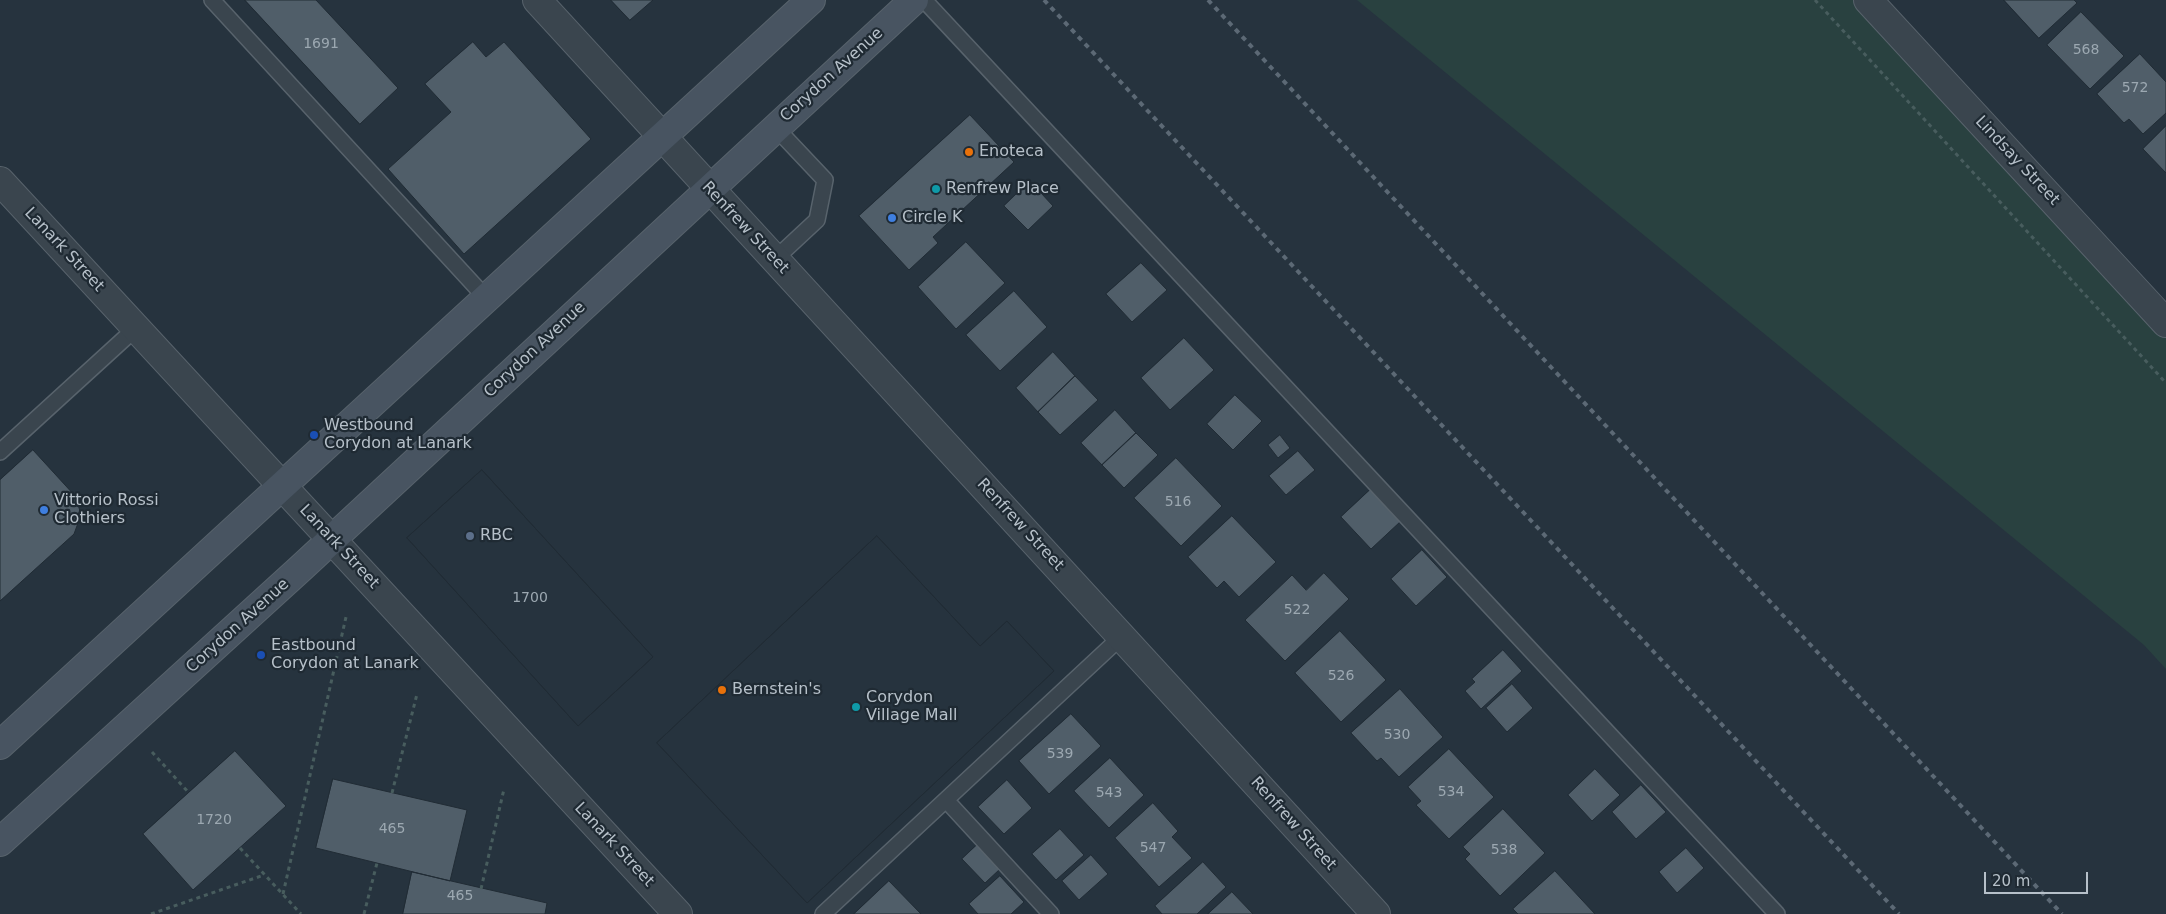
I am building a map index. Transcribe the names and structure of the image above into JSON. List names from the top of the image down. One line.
{"streets":{"main road":["Corydon Avenue"],"street":["Lindsay Street","Renfrew Street","Lanark Street"]},"crossings":[["Corydon Avenue","Renfrew Street"],["Corydon Avenue","Lanark Street"]],"places":["Enoteca","Renfrew Place","Circle K","Westbound Corydon at Lanark","Vittorio Rossi Clothiers","RBC","Eastbound Corydon at Lanark","Bernstein's","Corydon Village Mall"],"house_numbers":["1691","568","572","516","1700","522","526","530","539","534","543","1720","465","547","538","465"],"scale_bar":"20 m"}
